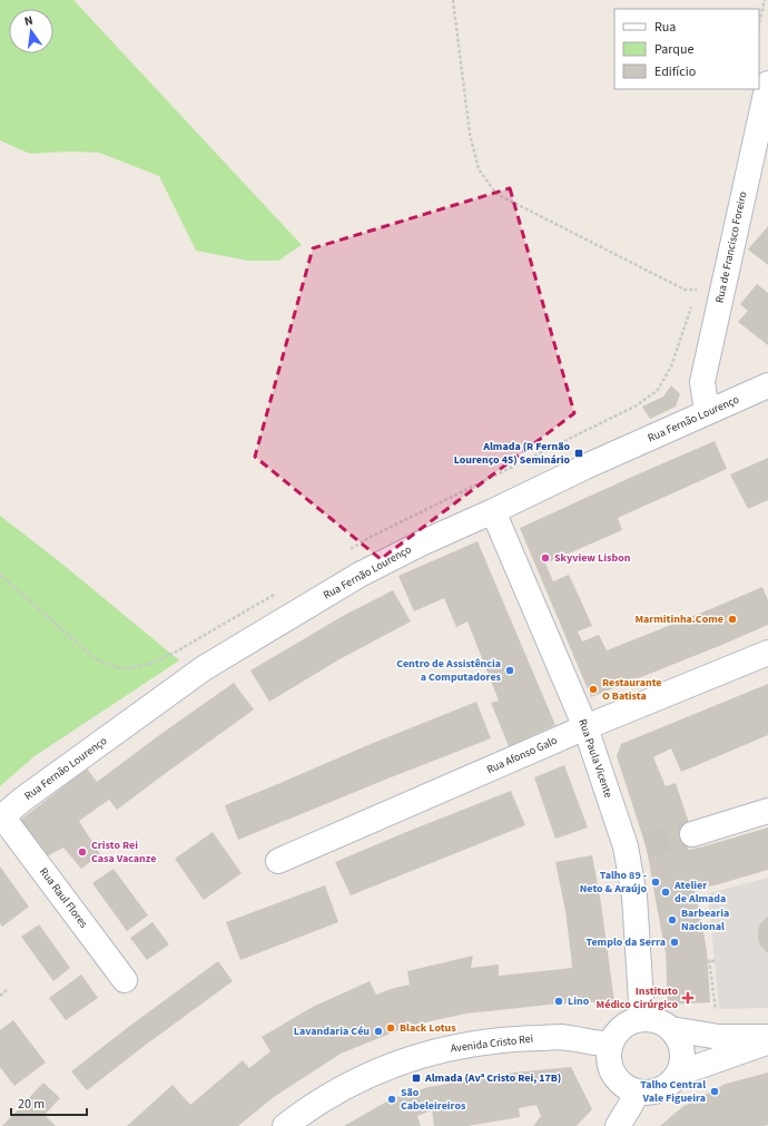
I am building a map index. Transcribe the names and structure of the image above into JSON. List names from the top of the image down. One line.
{"streets":{"street":["Rua de Francisco Foreiro","Rua Fernão Lourenço","Rua Afonso Galo","Rua Paula Vicente","Rua Raul Flores","Avenida Cristo Rei"]},"crossings":[["Rua de Francisco Foreiro","Rua Fernão Lourenço"],["Rua Fernão Lourenço","Rua Paula Vicente"],["Rua Fernão Lourenço","Rua Raul Flores"],["Rua Afonso Galo","Rua Paula Vicente"],["Rua Paula Vicente","Avenida Cristo Rei"]],"places":{"transit":["Almada (R Fernão Lourenço 45) Seminário","Almada (Avª Cristo Rei, 17B)"],"other":["Skyview Lisbon","Marmitinha.Come","Centro de Assistência a Computadores","Restaurante O Batista","Cristo Rei Casa Vacanze","Talho 89 - Neto & Araújo","Atelier de Almada","Barbearia Nacional","Templo da Serra","Lino","Black Lotus","Lavandaria Céu","Talho Central Vale Figueira","São Cabeleireiros"],"health":["Instituto Médico Cirúrgico"]},"legend":["Rua","Parque","Edifício"],"scale_bar":"20 m","north":"top"}
